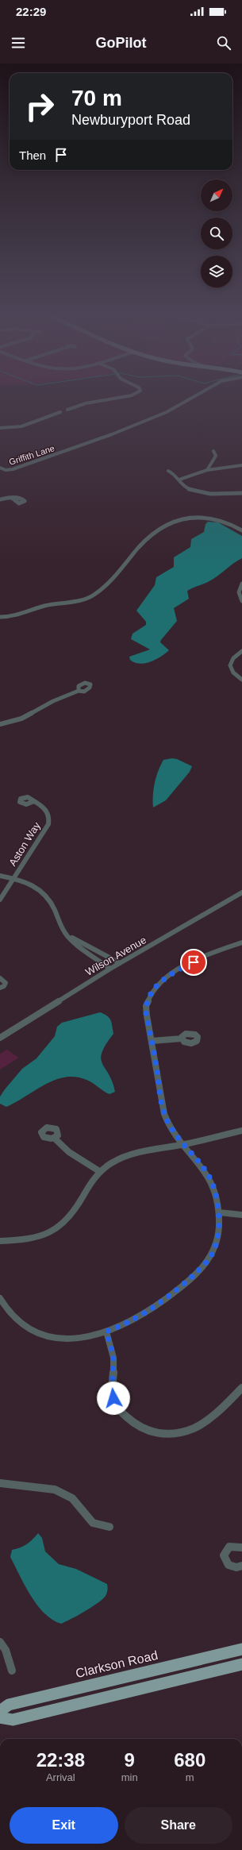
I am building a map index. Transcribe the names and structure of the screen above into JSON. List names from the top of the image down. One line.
{"streets":{"main road":["Clarkson Road"],"street":["Griffith Lane","Aston Way","Wilson Avenue"]},"north":"top right","page":{"status":"22:29","header":"GoPilot","turn":["70 m","Newburyport Road"],"then":"Then","eta":["22:38","Arrival","9","min","680","m"],"buttons":["Exit","Share"]}}
